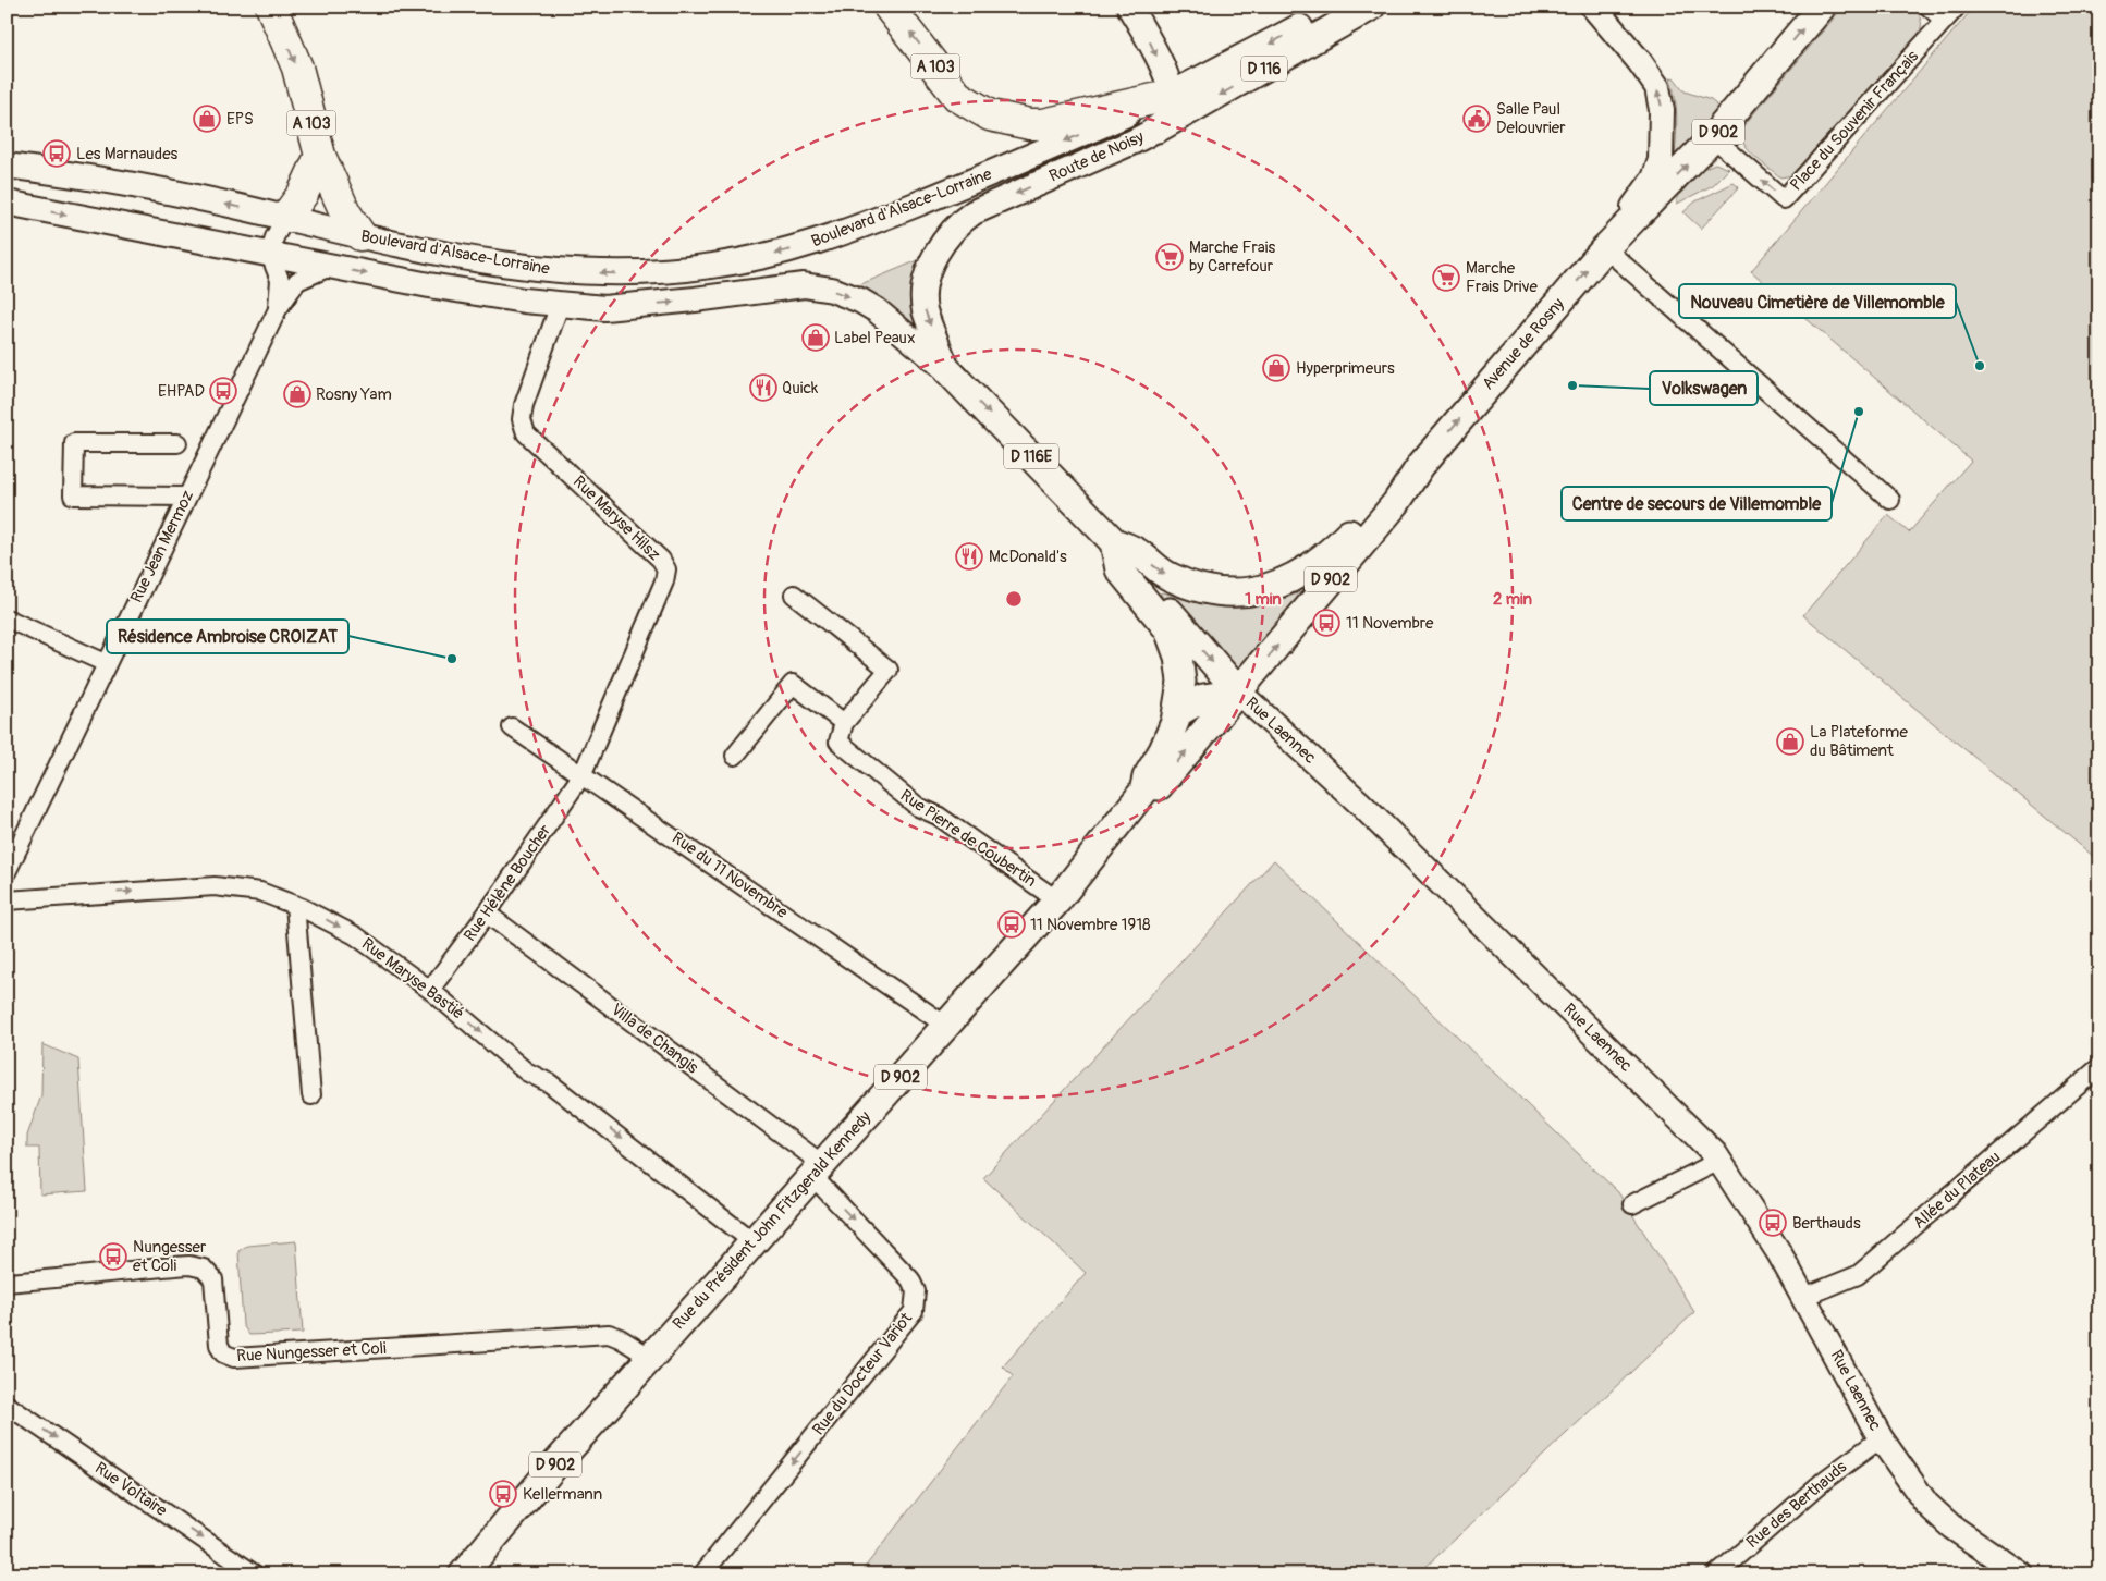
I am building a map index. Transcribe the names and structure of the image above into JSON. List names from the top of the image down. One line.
{"streets":{"highway":["A 103"],"main road":["D 116","D 902","Route de Noisy","Boulevard d'Alsace-Lorraine","Avenue de Rosny","D 116E","Rue Laennec","Rue du Président John Fitzgerald Kennedy"],"street":["Place du Souvenir Français","Rue Maryse Hilsz","Rue Jean Mermoz","Rue Pierre de Coubertin","Rue du 11 Novembre","Rue Hélène Boucher","Rue Maryse Bastié","Villa de Changis","Allée du Plateau","Rue Nungesser et Coli","Rue du Docteur Variot","Rue Voltaire","Rue des Berthauds"]},"crossings":[["A 103","D 116"],["A 103","Boulevard d'Alsace-Lorraine"],["D 116","Boulevard d'Alsace-Lorraine"],["Place du Souvenir Français","Avenue de Rosny"],["D 902","Avenue de Rosny"],["D 902","Rue Laennec"],["D 902","Rue du Président John Fitzgerald Kennedy"],["Route de Noisy","Boulevard d'Alsace-Lorraine"],["Route de Noisy","Rue Laennec"],["Boulevard d'Alsace-Lorraine","Rue Maryse Hilsz"],["Boulevard d'Alsace-Lorraine","Rue Jean Mermoz"],["Boulevard d'Alsace-Lorraine","Rue Laennec"],["Avenue de Rosny","Rue Laennec"],["Rue Maryse Hilsz","Rue du 11 Novembre"],["Rue Maryse Hilsz","Rue Hélène Boucher"],["Rue Laennec","Allée du Plateau"],["Rue Laennec","Rue des Berthauds"],["Rue Pierre de Coubertin","Rue du Président John Fitzgerald Kennedy"],["Rue du 11 Novembre","Rue Hélène Boucher"],["Rue du 11 Novembre","Rue du Président John Fitzgerald Kennedy"],["Rue Hélène Boucher","Rue Maryse Bastié"],["Rue Hélène Boucher","Villa de Changis"],["Rue Maryse Bastié","Rue du Président John Fitzgerald Kennedy"],["Villa de Changis","Rue du Président John Fitzgerald Kennedy"],["Villa de Changis","Rue du Docteur Variot"],["Rue du Président John Fitzgerald Kennedy","Rue Nungesser et Coli"],["Rue du Président John Fitzgerald Kennedy","Rue du Docteur Variot"]],"one_way":["Avenue de Rosny","Rue Maryse Bastié","Rue du Docteur Variot","Rue Voltaire"],"places":{"shop":["EPS","Label Peaux","Hyperprimeurs","Rosny Yam","La Plateforme du Bâtiment"],"public building":["Salle Paul Delouvrier"],"bus stop":["Les Marnaudes","EHPAD","11 Novembre","11 Novembre 1918","Berthauds","Nungesser et Coli","Kellermann"],"supermarket":["Marche Frais by Carrefour","Marche Frais Drive"],"other":["Nouveau Cimetière de Villemomble","Volkswagen","Centre de secours de Villemomble","Résidence Ambroise CROIZAT"],"restaurant":["Quick","McDonald's"]},"rings":["1 min","2 min"]}
